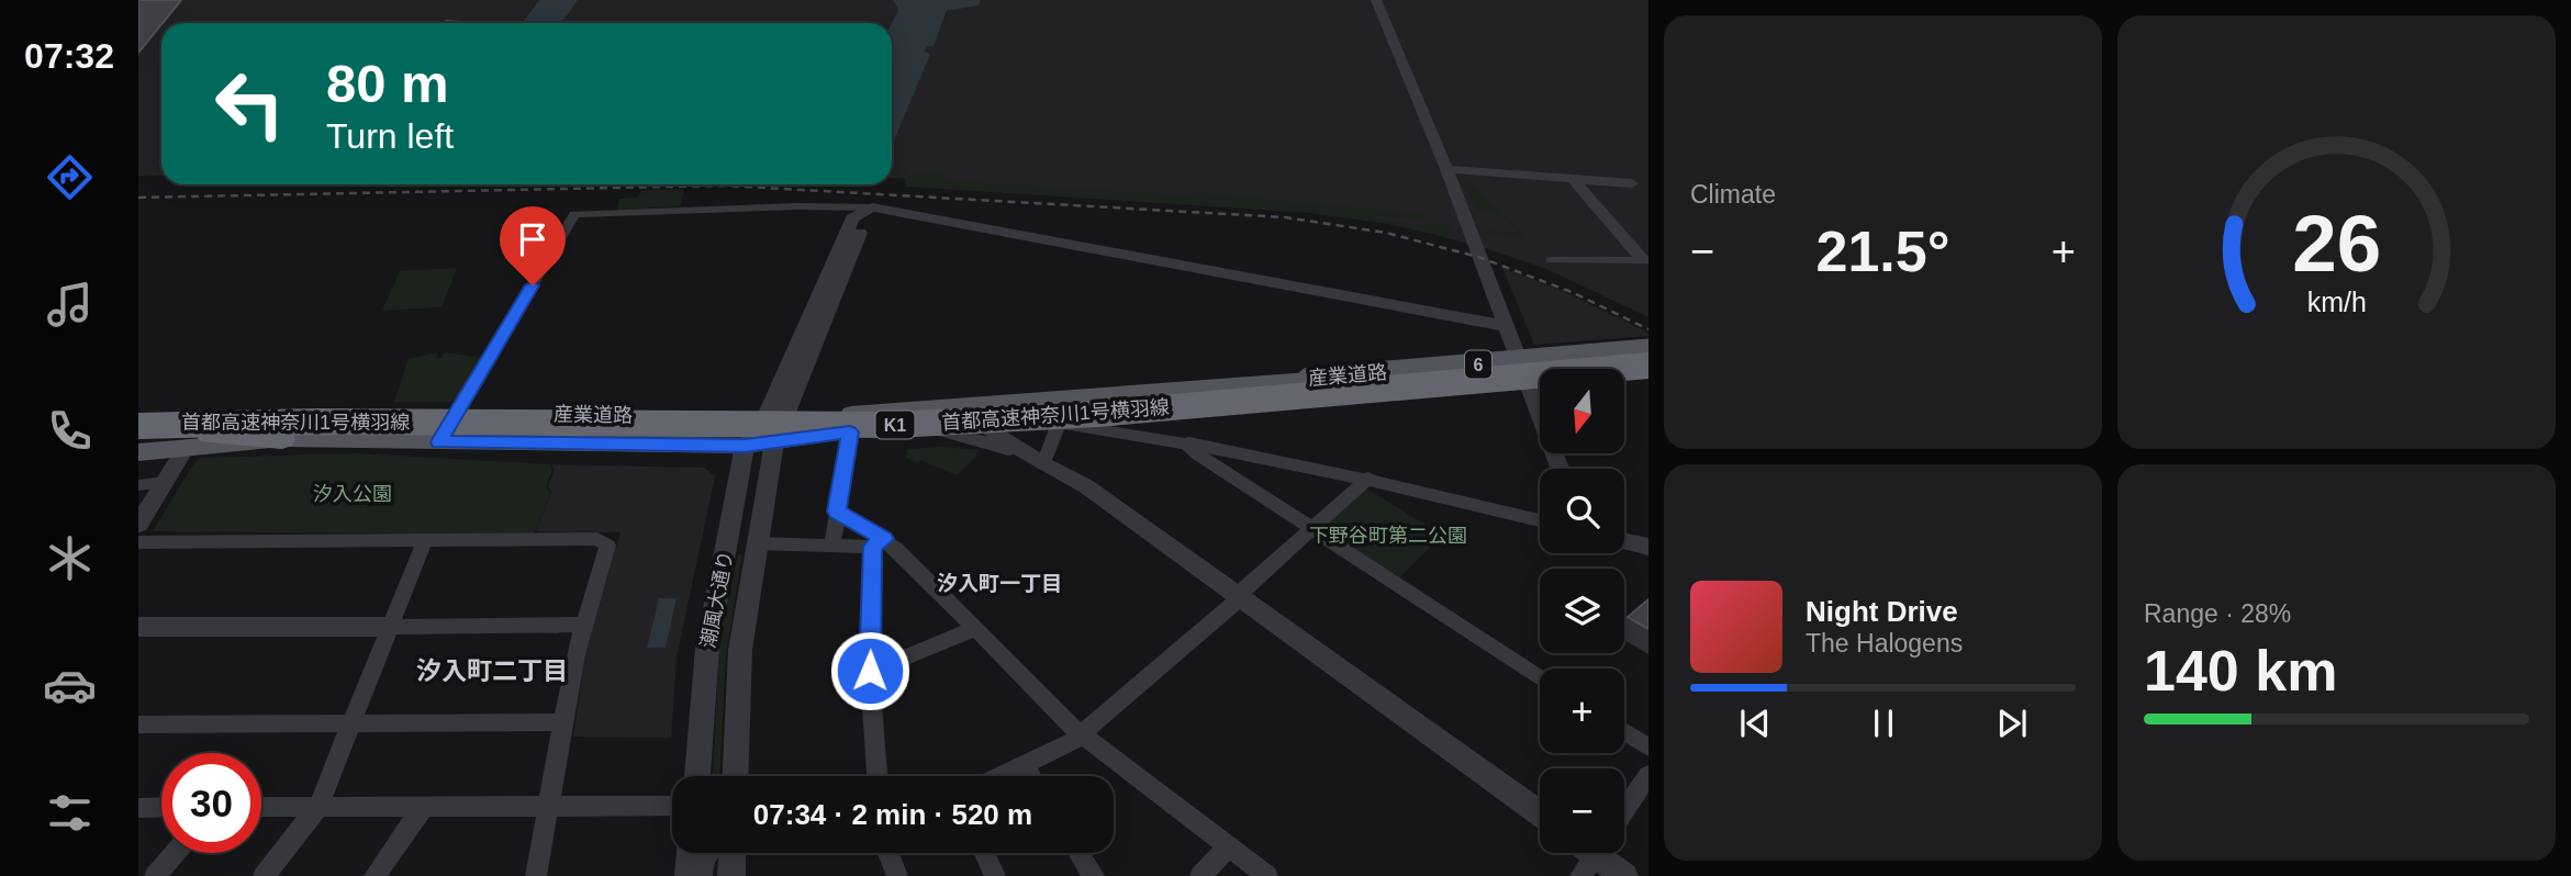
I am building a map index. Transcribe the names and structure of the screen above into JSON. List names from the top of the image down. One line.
{"streets":{"highway":["首都高速神奈川1号横羽線","K1"],"main road":["6","産業道路"],"street":["潮風大通り"]},"crossings":[["産業道路","首都高速神奈川1号横羽線"],["産業道路","潮風大通り"]],"districts":["汐入町一丁目","汐入町二丁目"],"parks":["汐入公園","下野谷町第二公園"],"north":"bottom","page":{"tabs":"07:32","tile":["Climate",["Range · 28%","140 km"]],"turn":["80 m","Turn left"],"heat":["−","21.5°","+"],"map_buttons":["+","−"],"song":["Night Drive","The Halogens"],"limit":"30","trip":"07:34 · 2 min · 520 m","gauge":["26","km/h"]}}
